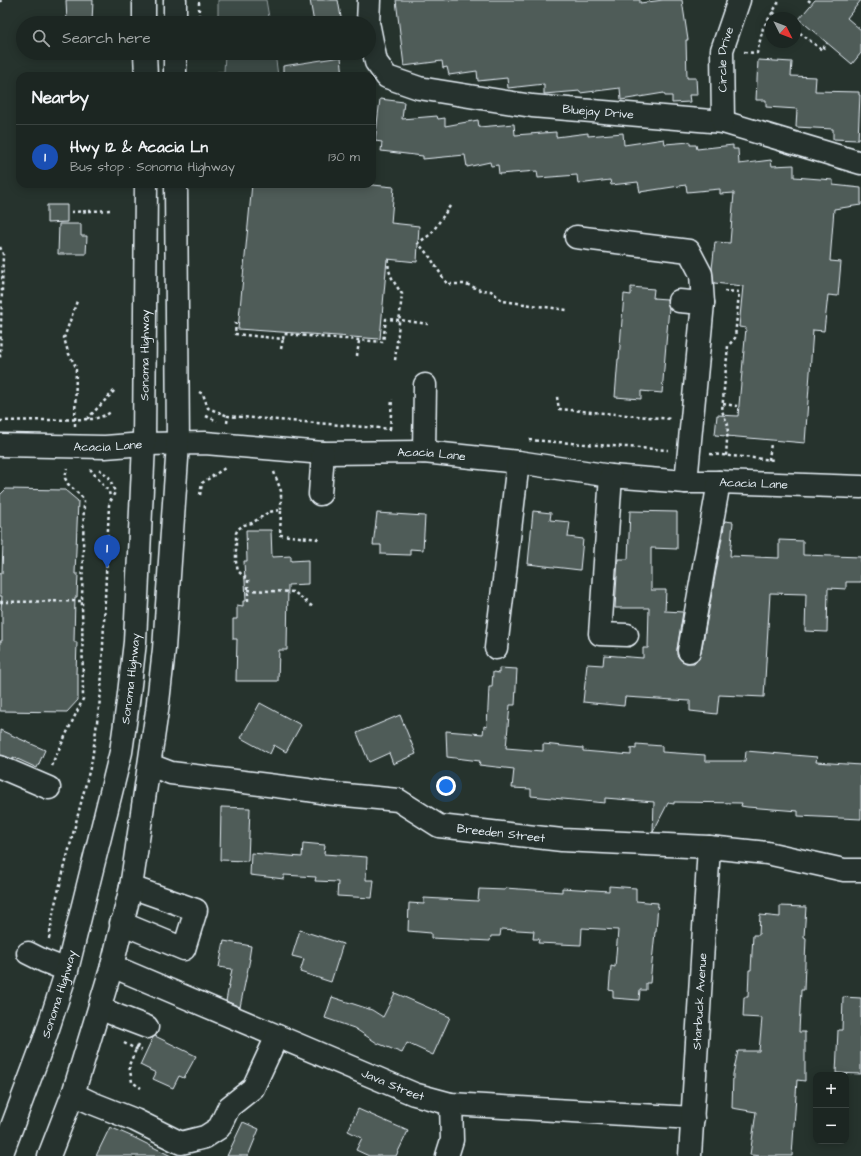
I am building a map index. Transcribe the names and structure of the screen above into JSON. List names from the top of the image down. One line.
{"streets":{"street":["Circle Drive","Bluejay Drive","Sonoma Highway","Acacia Lane","Breeden Street","Starbuck Avenue","Java Street"]},"crossings":[["Circle Drive","Bluejay Drive"],["Sonoma Highway","Acacia Lane"],["Breeden Street","Starbuck Avenue"],["Starbuck Avenue","Java Street"]],"north":"bottom right","page":{"search":"Search here","heading":"Nearby","list":[{"mark":"1","name":"Hwy 12 & Acacia Ln","note":"Bus stop · Sonoma Highway","value":"130 m"}],"pins":"1","map_buttons":["+","−"]}}
